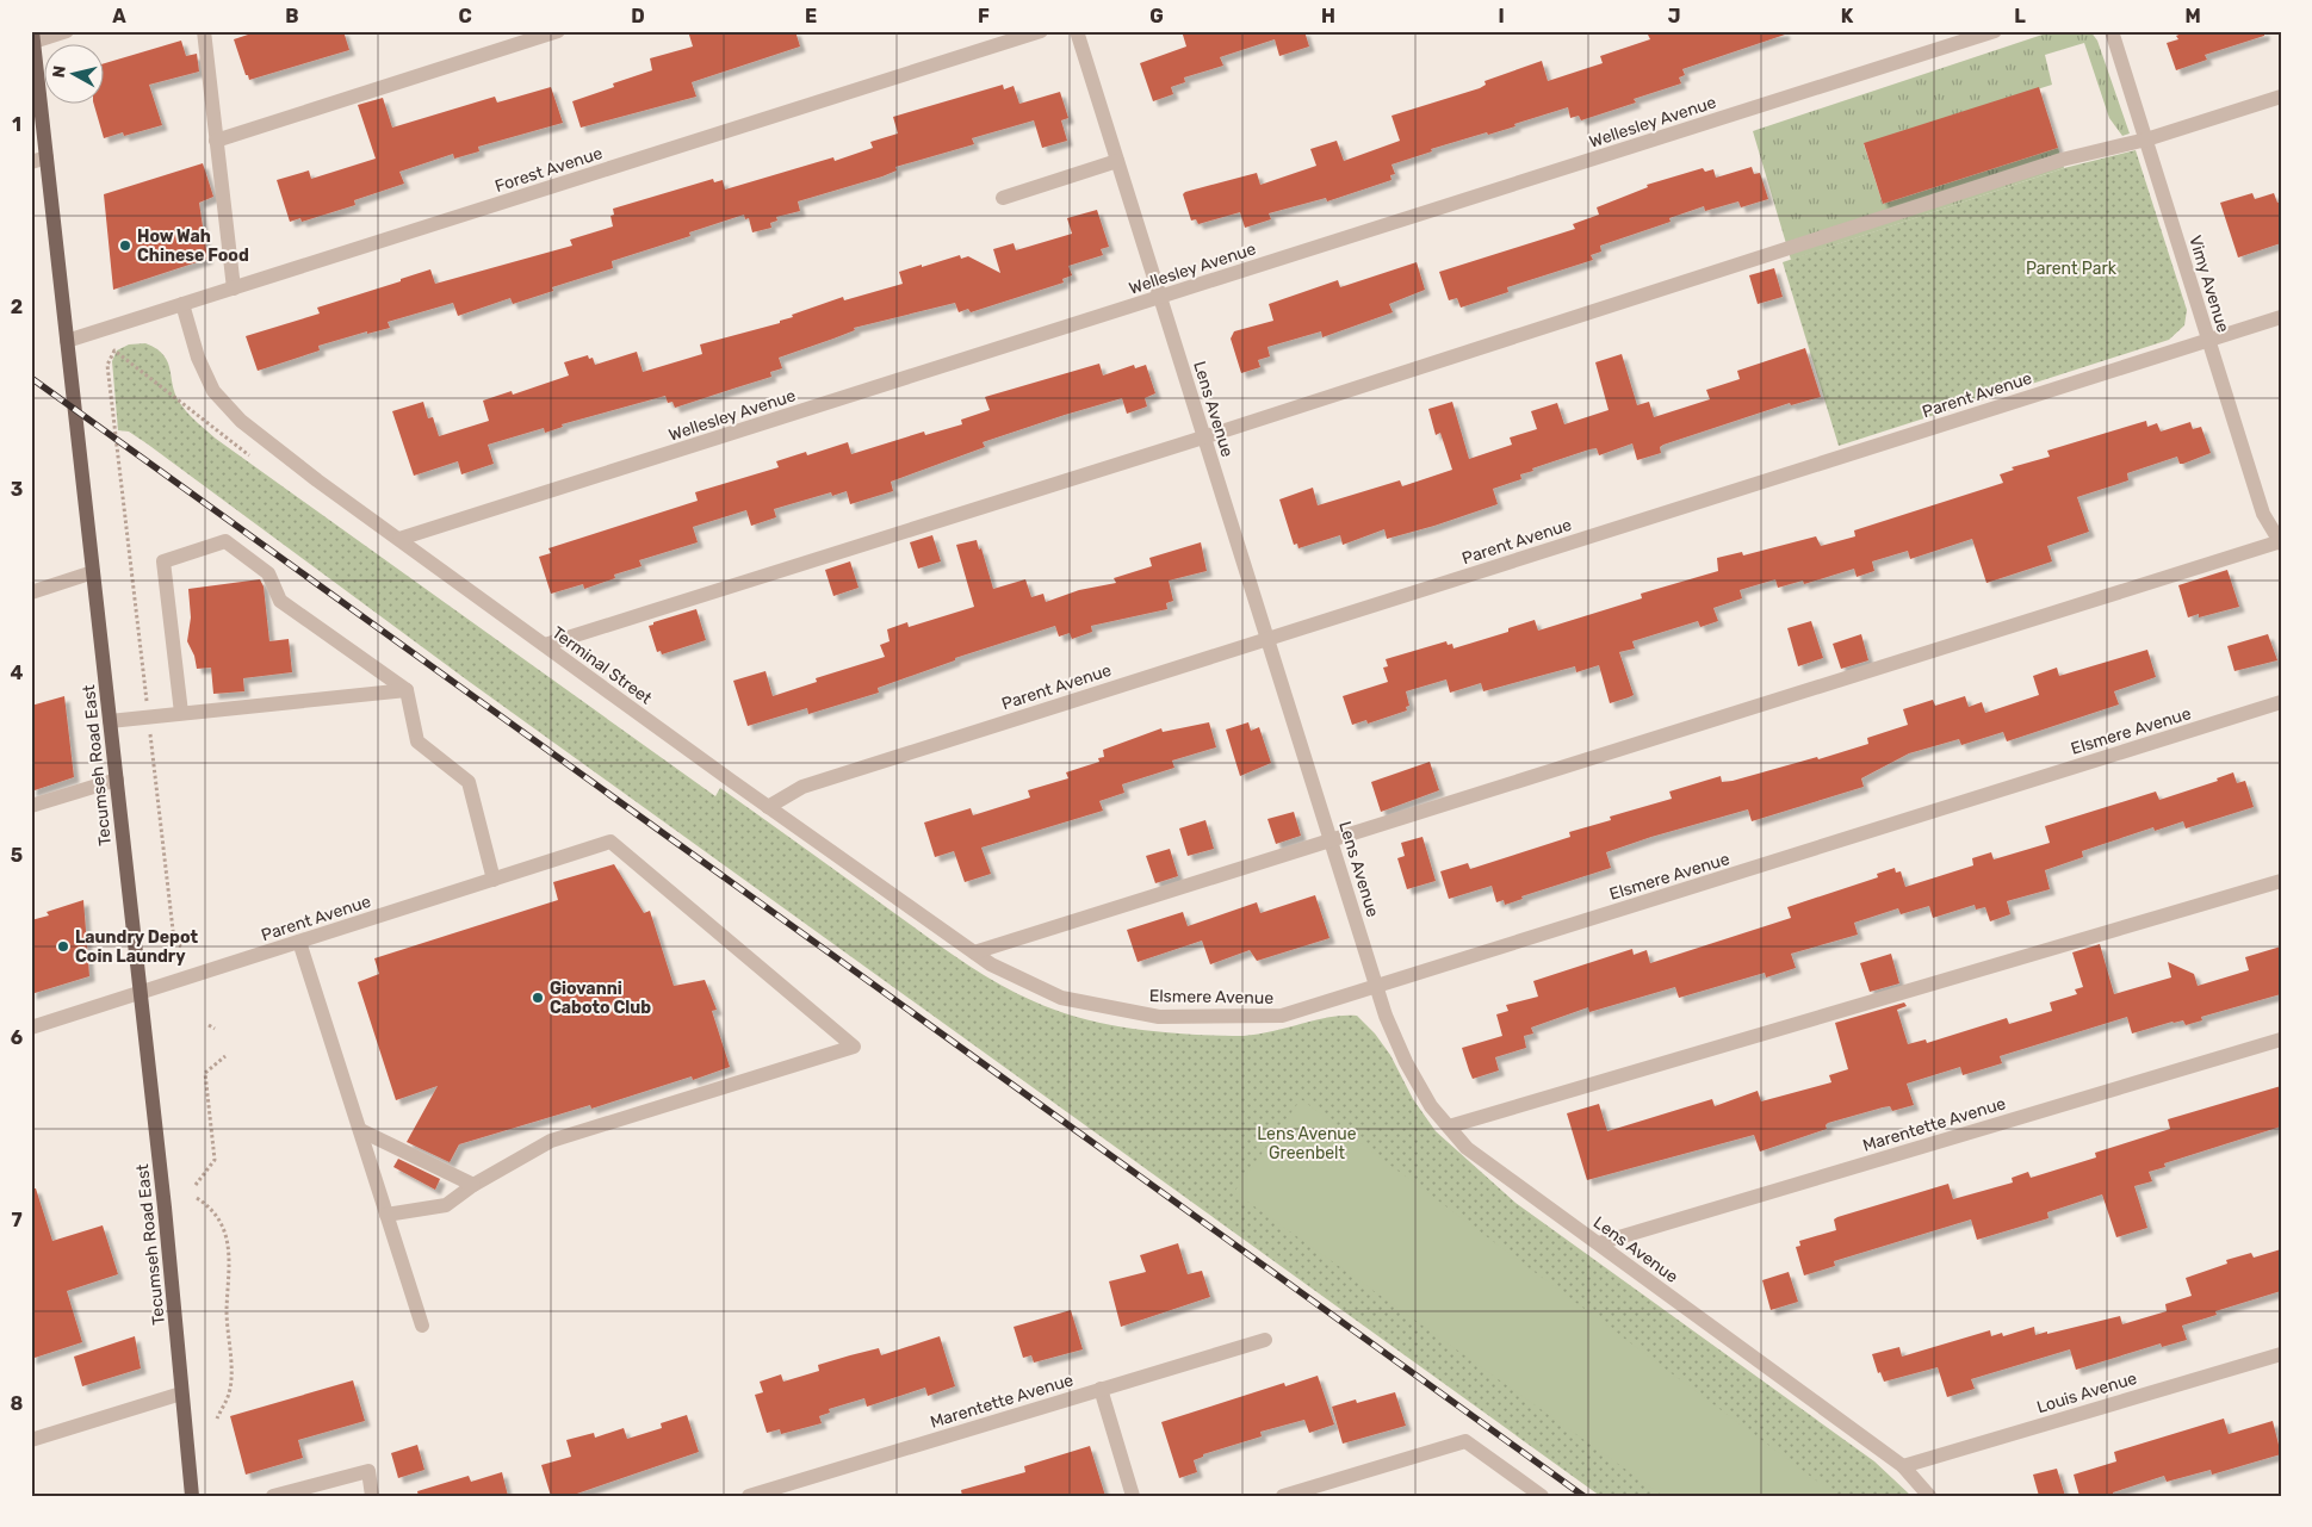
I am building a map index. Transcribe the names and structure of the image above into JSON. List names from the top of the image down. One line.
{"streets":{"main road":["Tecumseh Road East"],"street":["Wellesley Avenue","Forest Avenue","Vimy Avenue","Parent Avenue","Lens Avenue","Terminal Street","Elsmere Avenue","Marentette Avenue","Louis Avenue"]},"crossings":[["Wellesley Avenue","Lens Avenue"],["Wellesley Avenue","Terminal Street"],["Forest Avenue","Terminal Street"],["Forest Avenue","Tecumseh Road East"],["Vimy Avenue","Parent Avenue"],["Parent Avenue","Lens Avenue"],["Parent Avenue","Terminal Street"],["Parent Avenue","Tecumseh Road East"],["Lens Avenue","Elsmere Avenue"],["Lens Avenue","Marentette Avenue"],["Lens Avenue","Louis Avenue"],["Terminal Street","Elsmere Avenue"]],"parks":["Parent Park","Lens Avenue Greenbelt"],"places":["How Wah Chinese Food","Laundry Depot Coin Laundry","Giovanni Caboto Club"],"north":"left","grid":{"columns":["A","B","C","D","E","F","G","H","I","J","K","L","M"],"rows":["1","2","3","4","5","6","7","8"]}}
